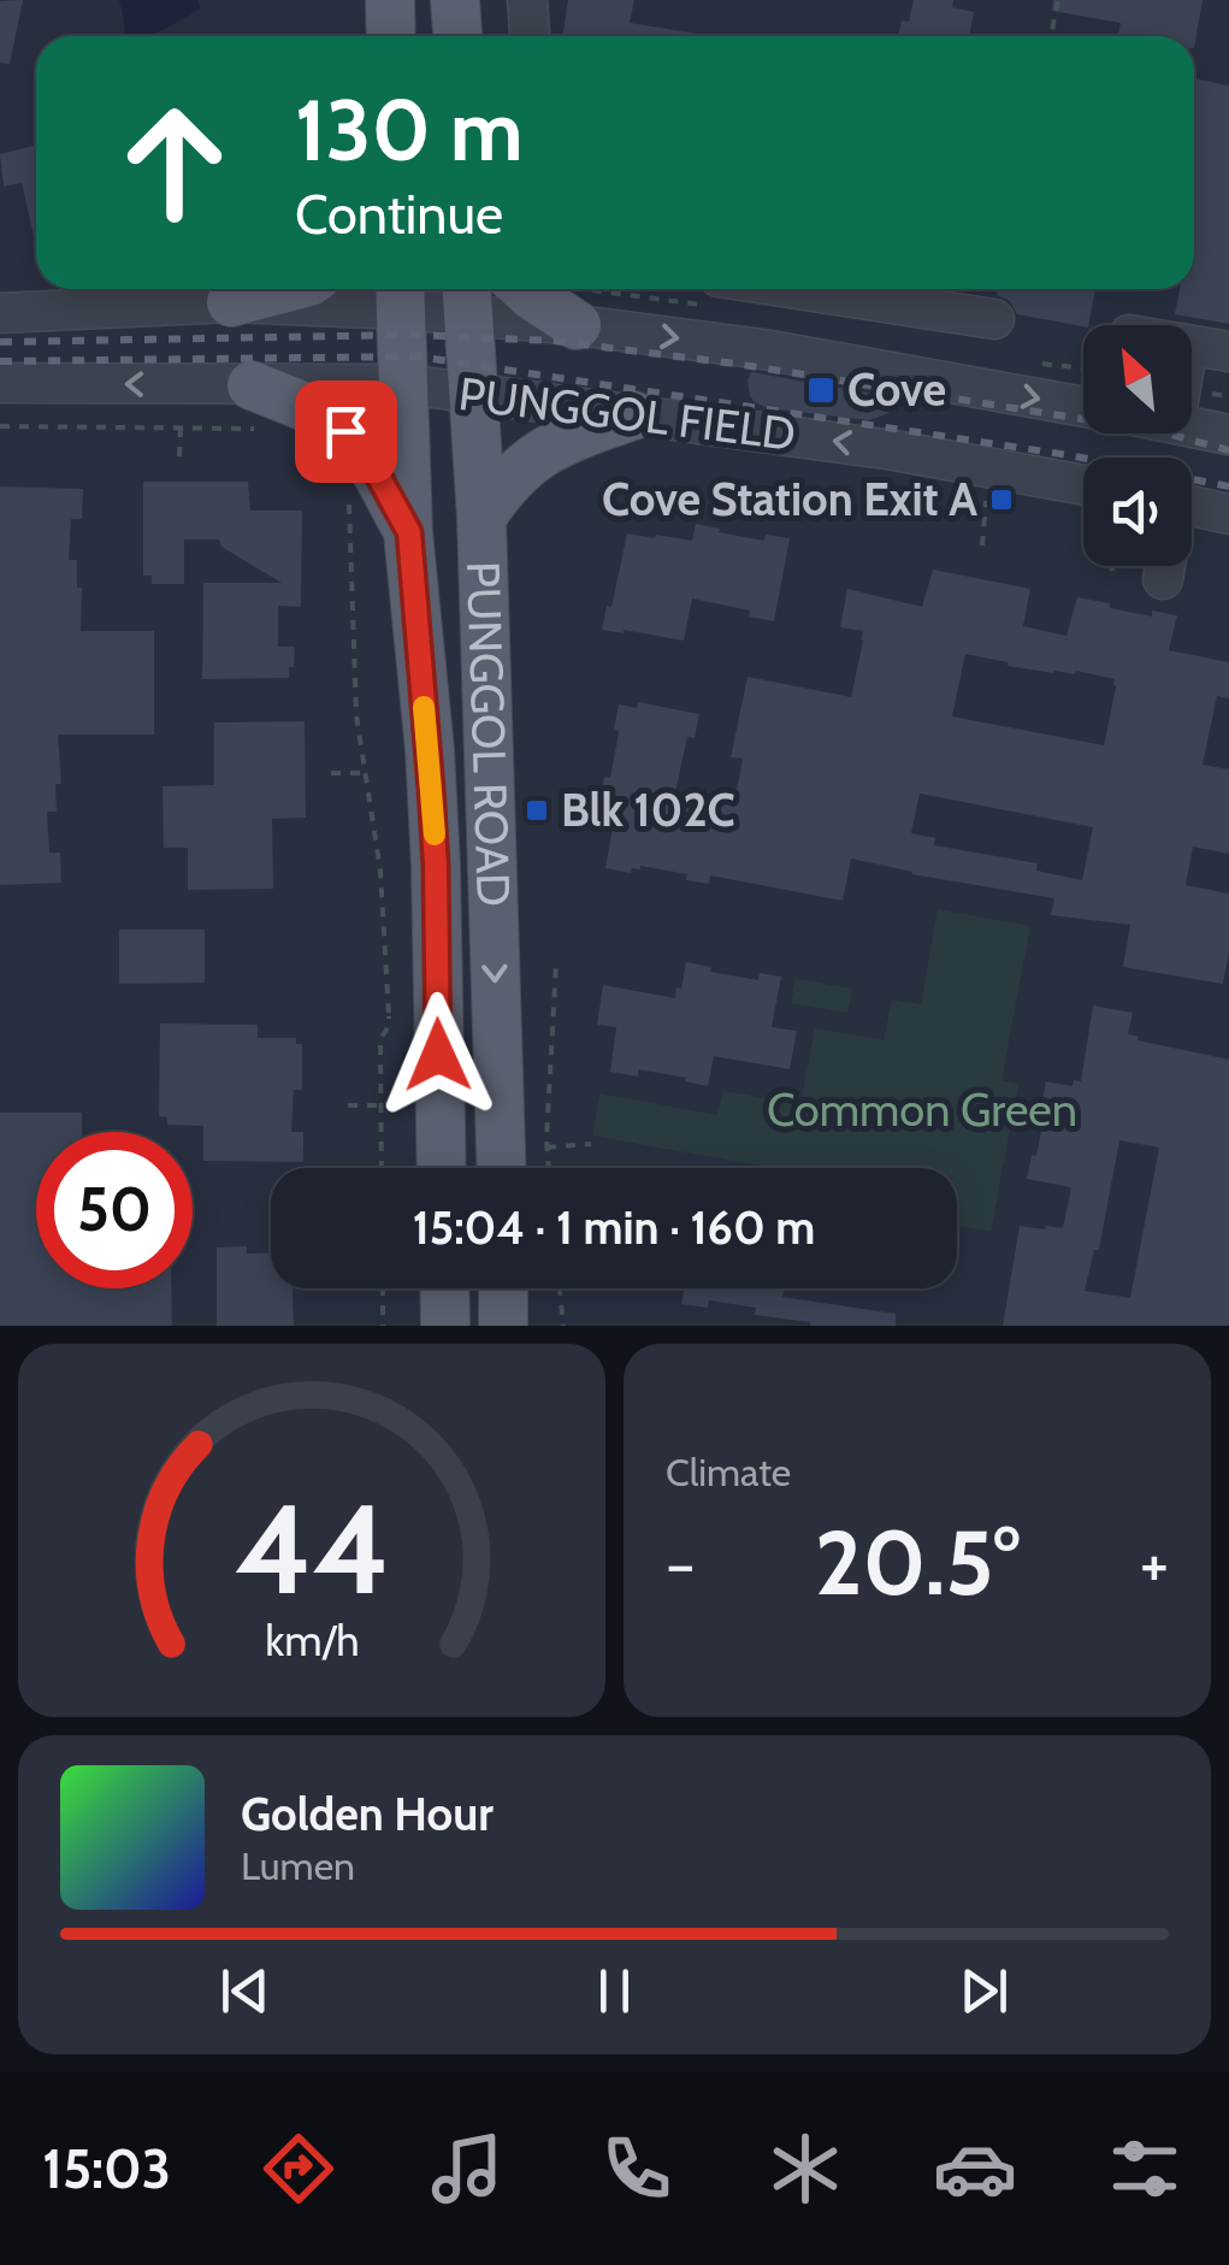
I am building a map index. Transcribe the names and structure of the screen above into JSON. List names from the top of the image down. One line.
{"streets":{"main road":["PUNGGOL ROAD"],"street":["PUNGGOL FIELD"]},"crossings":[["PUNGGOL FIELD","PUNGGOL ROAD"]],"parks":["Common Green"],"places":{"transit":["Cove","Cove Station Exit A","Blk 102C"]},"north":"top left","page":{"turn":["130 m","Continue"],"limit":"50","trip":"15:04 · 1 min · 160 m","tile":"Climate","heat":["−","20.5°","+"],"song":["Golden Hour","Lumen"],"tabs":"15:03","gauge":["44","km/h"]}}
